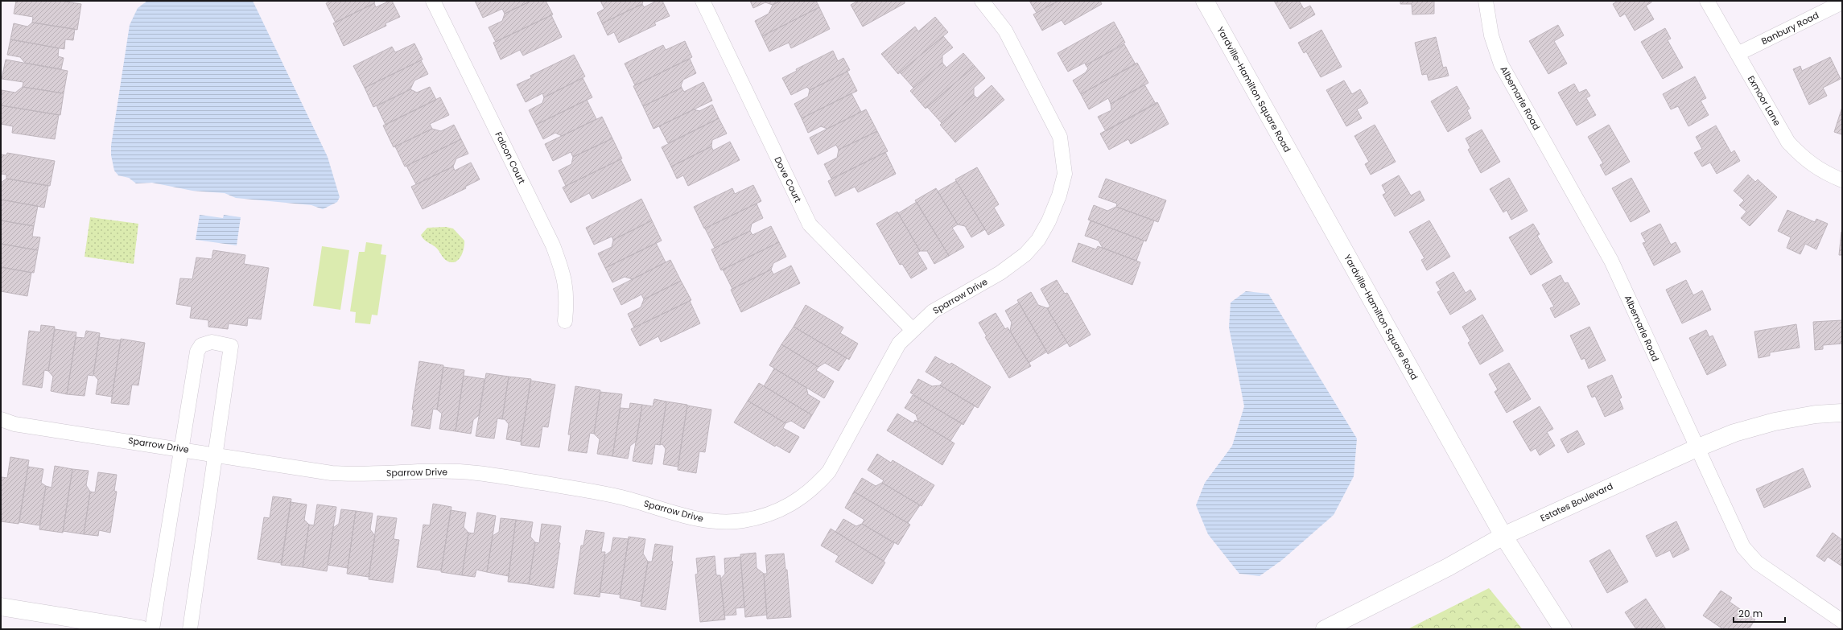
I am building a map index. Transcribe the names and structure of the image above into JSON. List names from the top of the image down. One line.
{"streets":{"street":["Banbury Road","Yardville-Hamilton Square Road","Albemarle Road","Exmoor Lane","Falcon Court","Dove Court","Sparrow Drive","Estates Boulevard"]},"crossings":[["Banbury Road","Exmoor Lane"],["Yardville-Hamilton Square Road","Estates Boulevard"],["Albemarle Road","Estates Boulevard"],["Dove Court","Sparrow Drive"]],"scale_bar":"20 m"}
